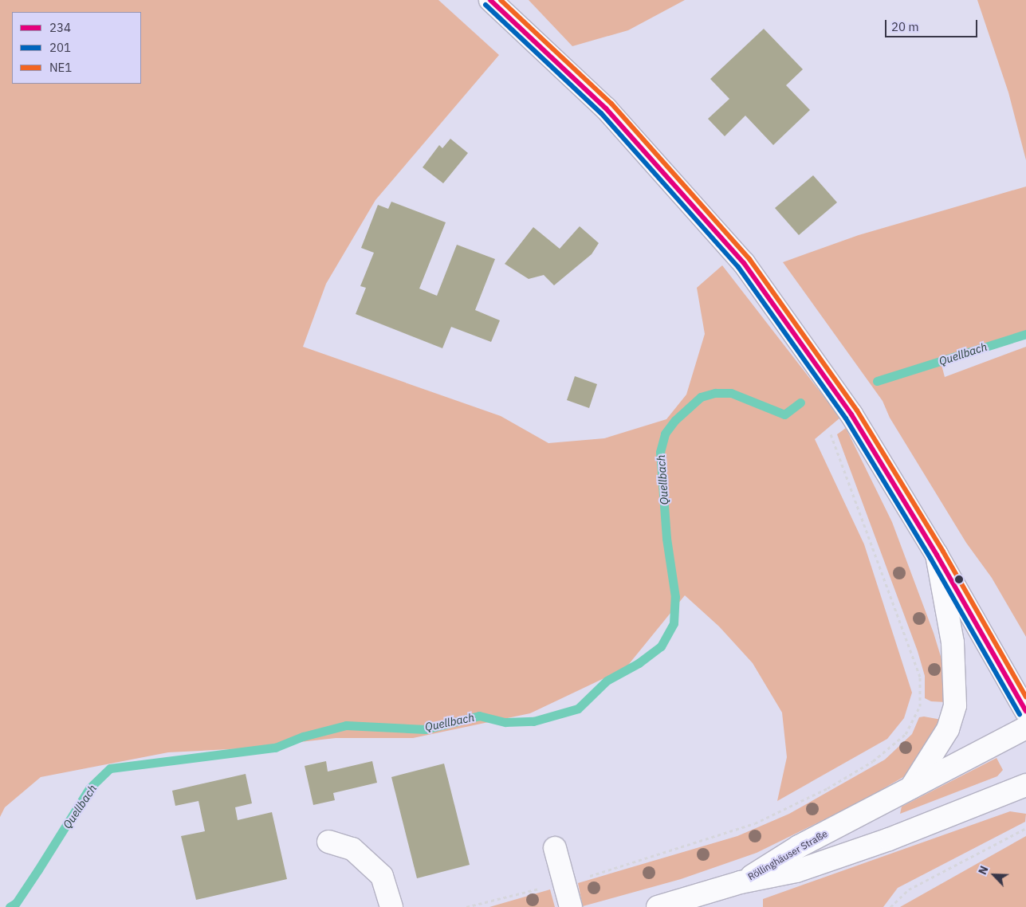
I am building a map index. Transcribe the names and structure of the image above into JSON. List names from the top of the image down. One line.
{"streets":{"main road":["Röllinghäuser Straße"]},"water":["Quellbach"],"lines":["transit line 234","transit line NE1","transit line 201"],"legend":["234","201","NE1"],"scale_bar":"20 m","north":"top left"}
